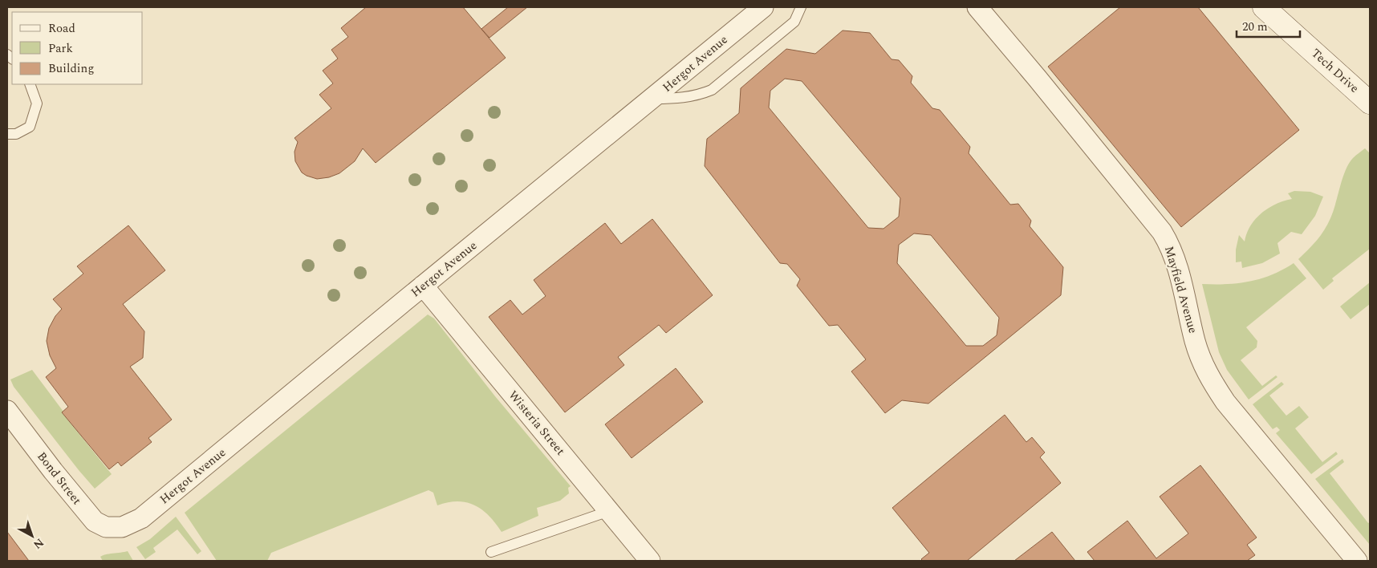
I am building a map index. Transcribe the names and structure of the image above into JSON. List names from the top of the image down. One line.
{"streets":{"main road":["Tech Drive"],"street":["Hergot Avenue","Mayfield Avenue","Wisteria Street","Bond Street"]},"crossings":[["Hergot Avenue","Wisteria Street"],["Hergot Avenue","Bond Street"]],"legend":["Road","Park","Building"],"scale_bar":"20 m","north":"bottom right"}
